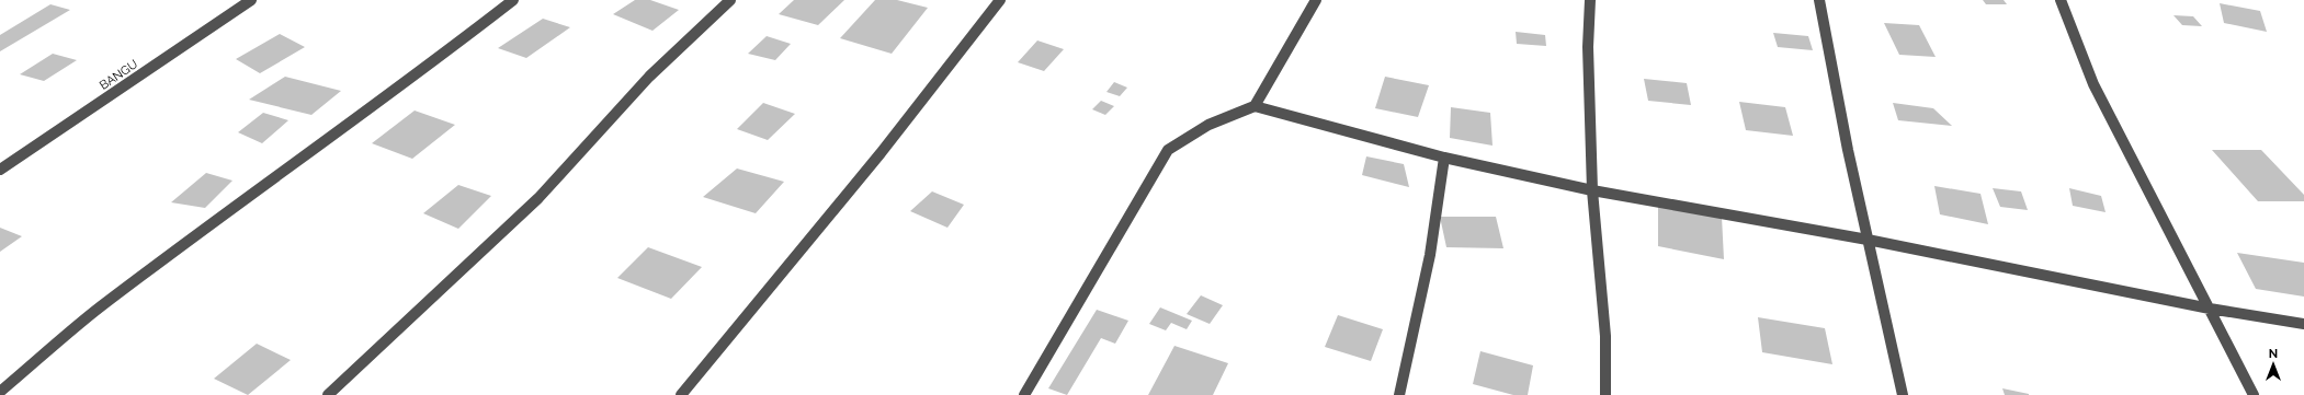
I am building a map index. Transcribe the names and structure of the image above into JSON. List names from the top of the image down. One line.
{"streets":{"street":["BANGU"]},"north":"top"}
